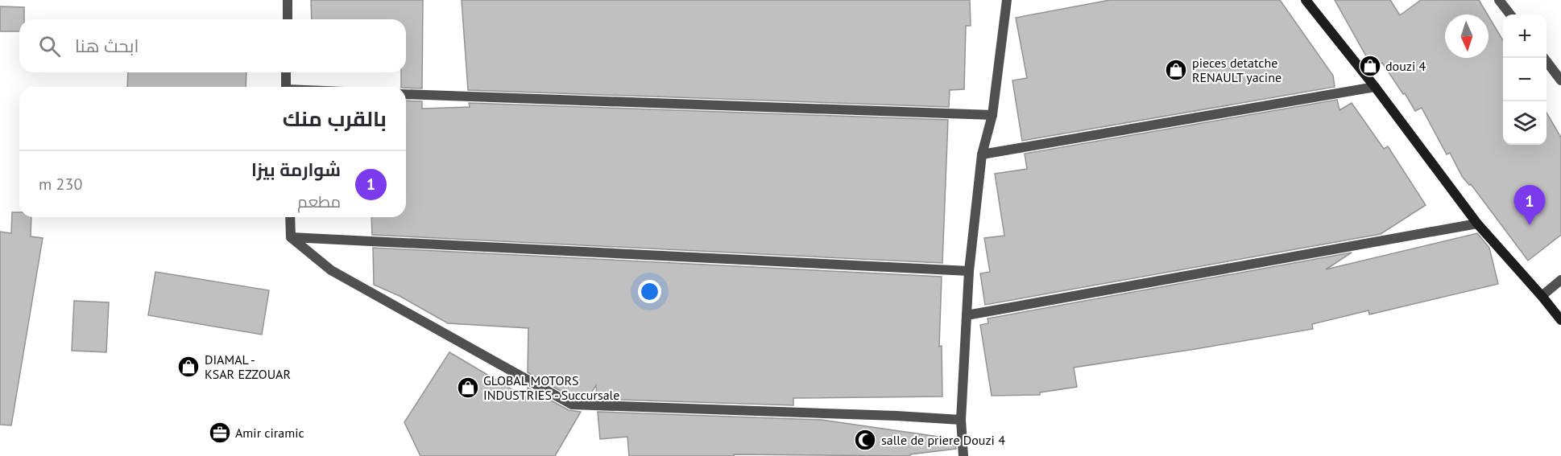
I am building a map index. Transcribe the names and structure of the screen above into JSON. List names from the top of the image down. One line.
{"places":{"shop":["douzi 4","pieces detatche RENAULT yacine","DIAMAL - KSAR EZZOUAR","GLOBAL MOTORS INDUSTRIES - Succursale"],"office":["Amir ciramic"],"mosque":["salle de priere Douzi 4"]},"north":"bottom","page":{"map_buttons":["+","−"],"search":"ابحث هنا","heading":"بالقرب منك","list":[{"mark":"1","name":"شوارمة بيزا","note":"مطعم","value":"230 m"}],"pins":"1"}}
